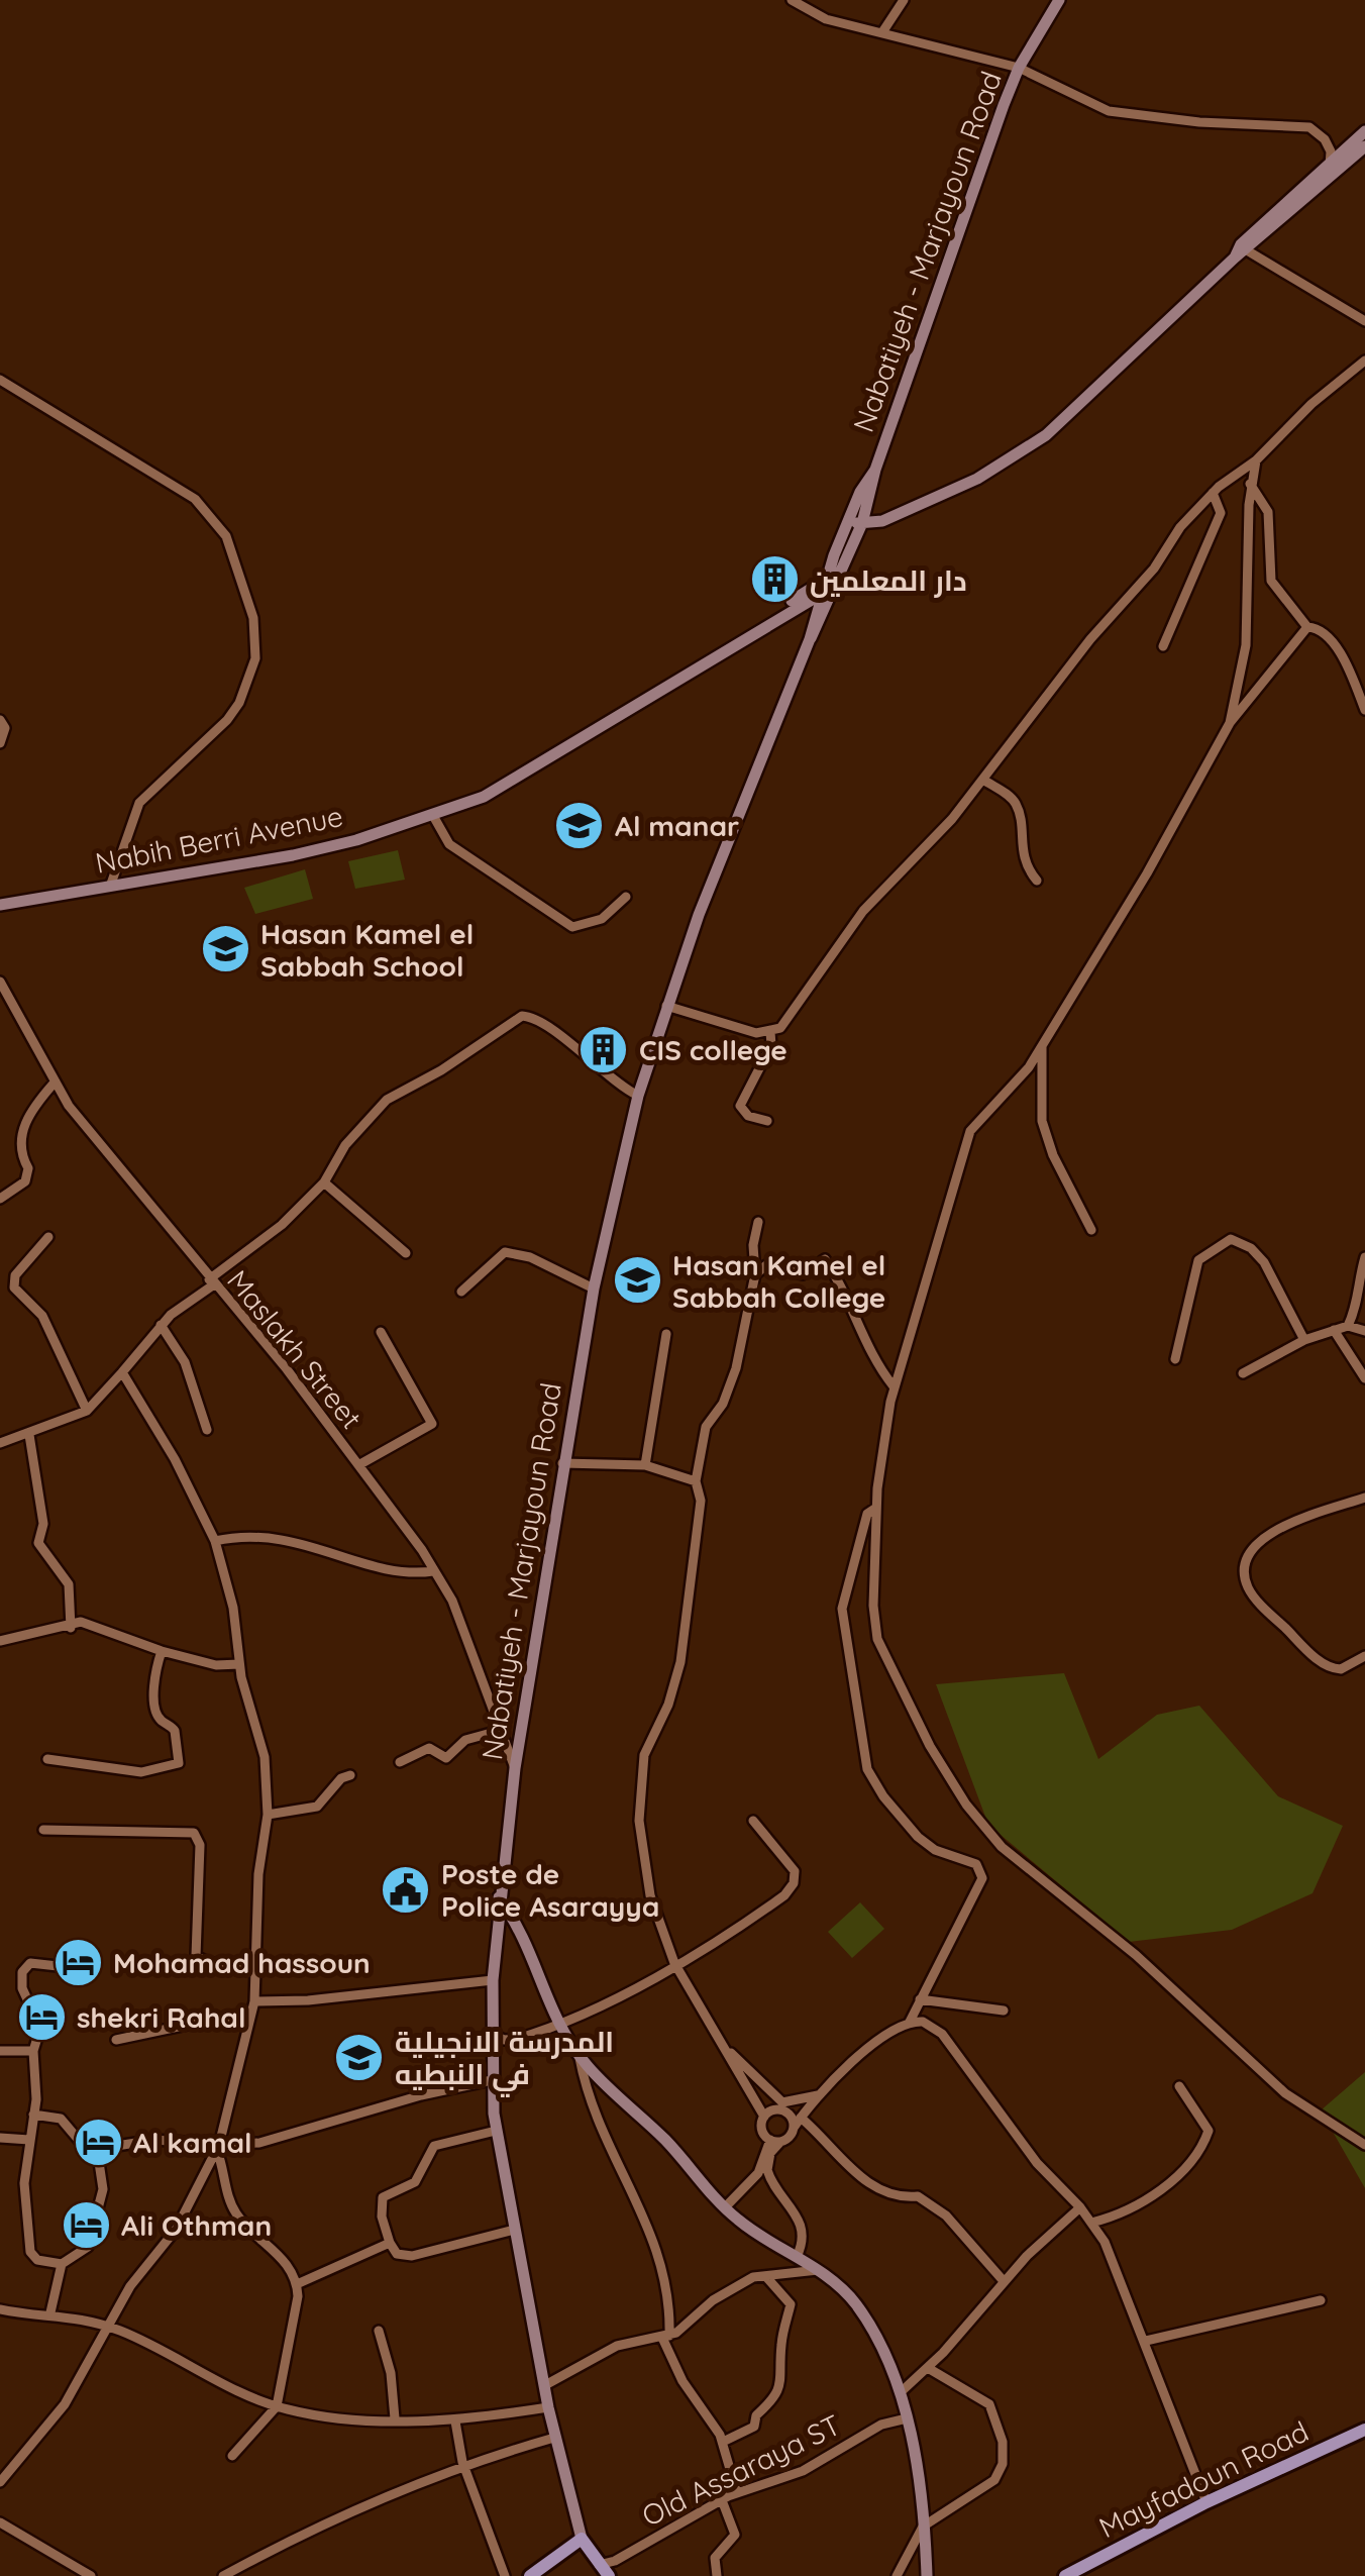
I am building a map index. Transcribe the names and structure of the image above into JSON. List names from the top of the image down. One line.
{"streets":{"main road":["Nabatiyeh - Marjayoun Road","Nabih Berri Avenue","Mayfadoun Road"],"street":["Maslakh Street","Old Assaraya ST"]},"crossings":[["Nabatiyeh - Marjayoun Road","Nabih Berri Avenue"],["Nabatiyeh - Marjayoun Road","Maslakh Street"]],"places":{"building":["دار المعلمين","CIS college"],"school or university":["Al manar","Hasan Kamel el Sabbah School","Hasan Kamel el Sabbah College","المدرسة الانجيلية في النبطيه"],"public building":["Poste de Police Asarayya"],"hotel":["Mohamad hassoun","shekri Rahal","Al kamal","Ali Othman"]}}
